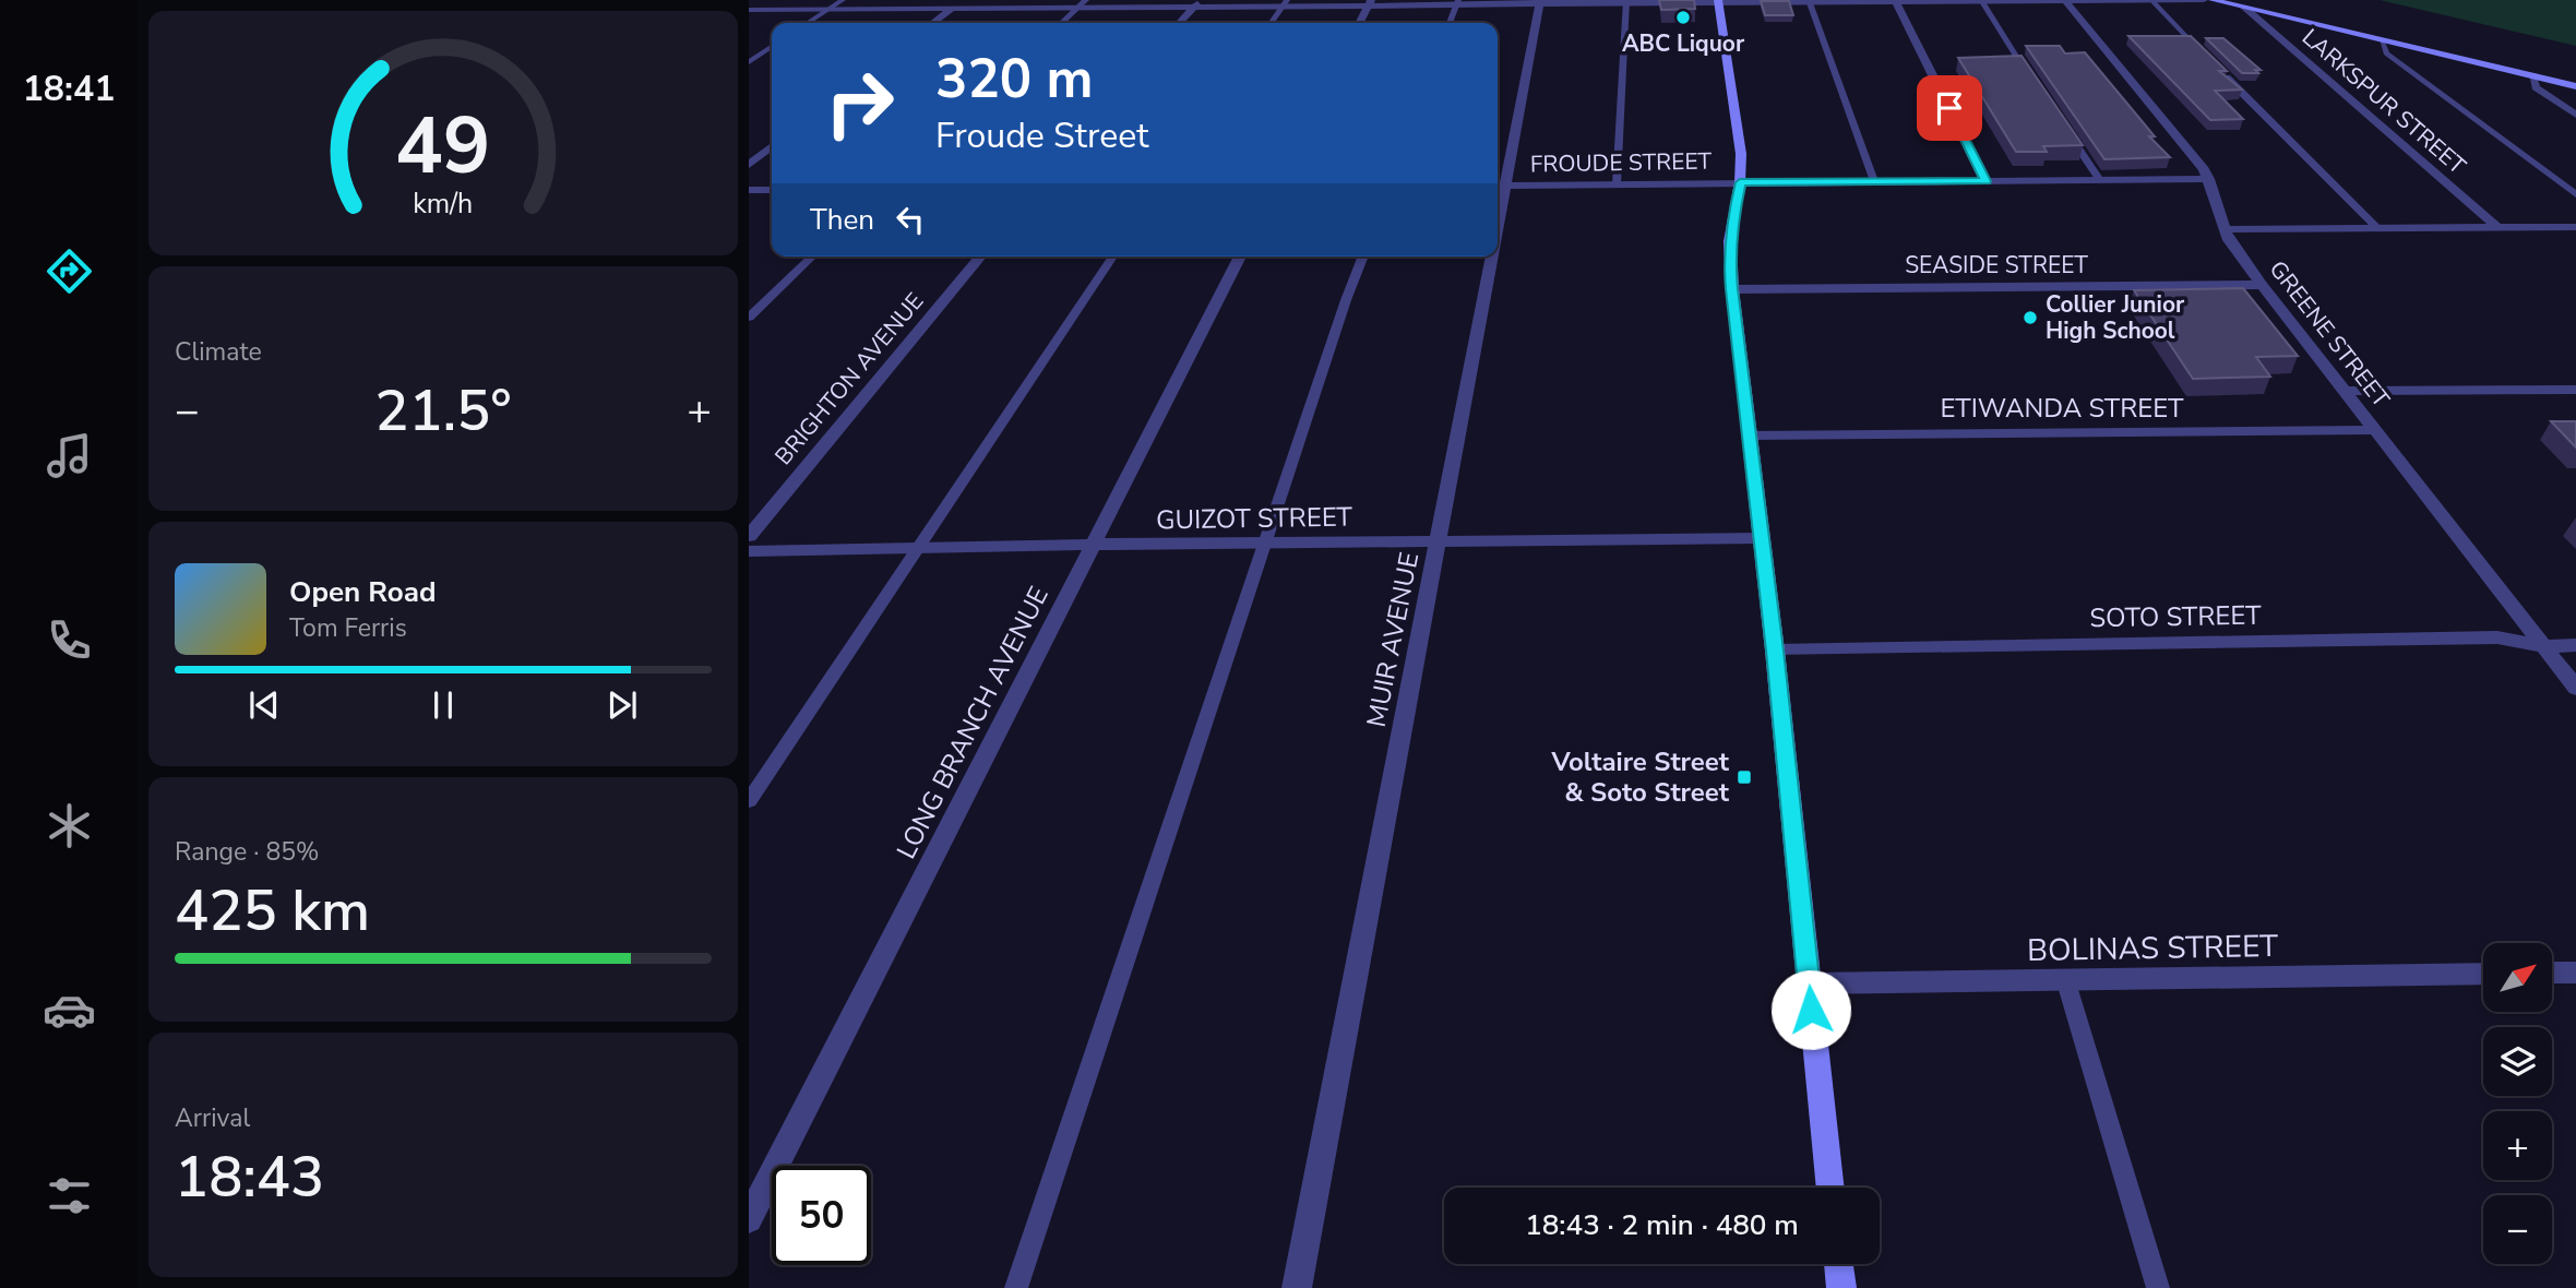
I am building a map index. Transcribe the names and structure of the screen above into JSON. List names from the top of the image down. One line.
{"streets":{"street":["LARKSPUR STREET","FROUDE STREET","SEASIDE STREET","GREENE STREET","BRIGHTON AVENUE","ETIWANDA STREET","GUIZOT STREET","SOTO STREET","MUIR AVENUE","LONG BRANCH AVENUE","BOLINAS STREET"]},"crossings":[["FROUDE STREET","GREENE STREET"],["FROUDE STREET","MUIR AVENUE"],["SEASIDE STREET","GREENE STREET"],["GREENE STREET","ETIWANDA STREET"],["GREENE STREET","SOTO STREET"],["GUIZOT STREET","MUIR AVENUE"],["GUIZOT STREET","LONG BRANCH AVENUE"]],"places":{"other":["ABC Liquor","Collier Junior High School"],"transit":["Voltaire Street & Soto Street"]},"north":"top right","page":{"tabs":"18:41","turn":["320 m","Froude Street"],"then":"Then","tile":["Climate",["Range · 85%","425 km"],["Arrival","18:43"]],"heat":["−","21.5°","+"],"song":["Open Road","Tom Ferris"],"map_buttons":["+","−"],"limit":"50","trip":"18:43 · 2 min · 480 m","gauge":["49","km/h"]}}
